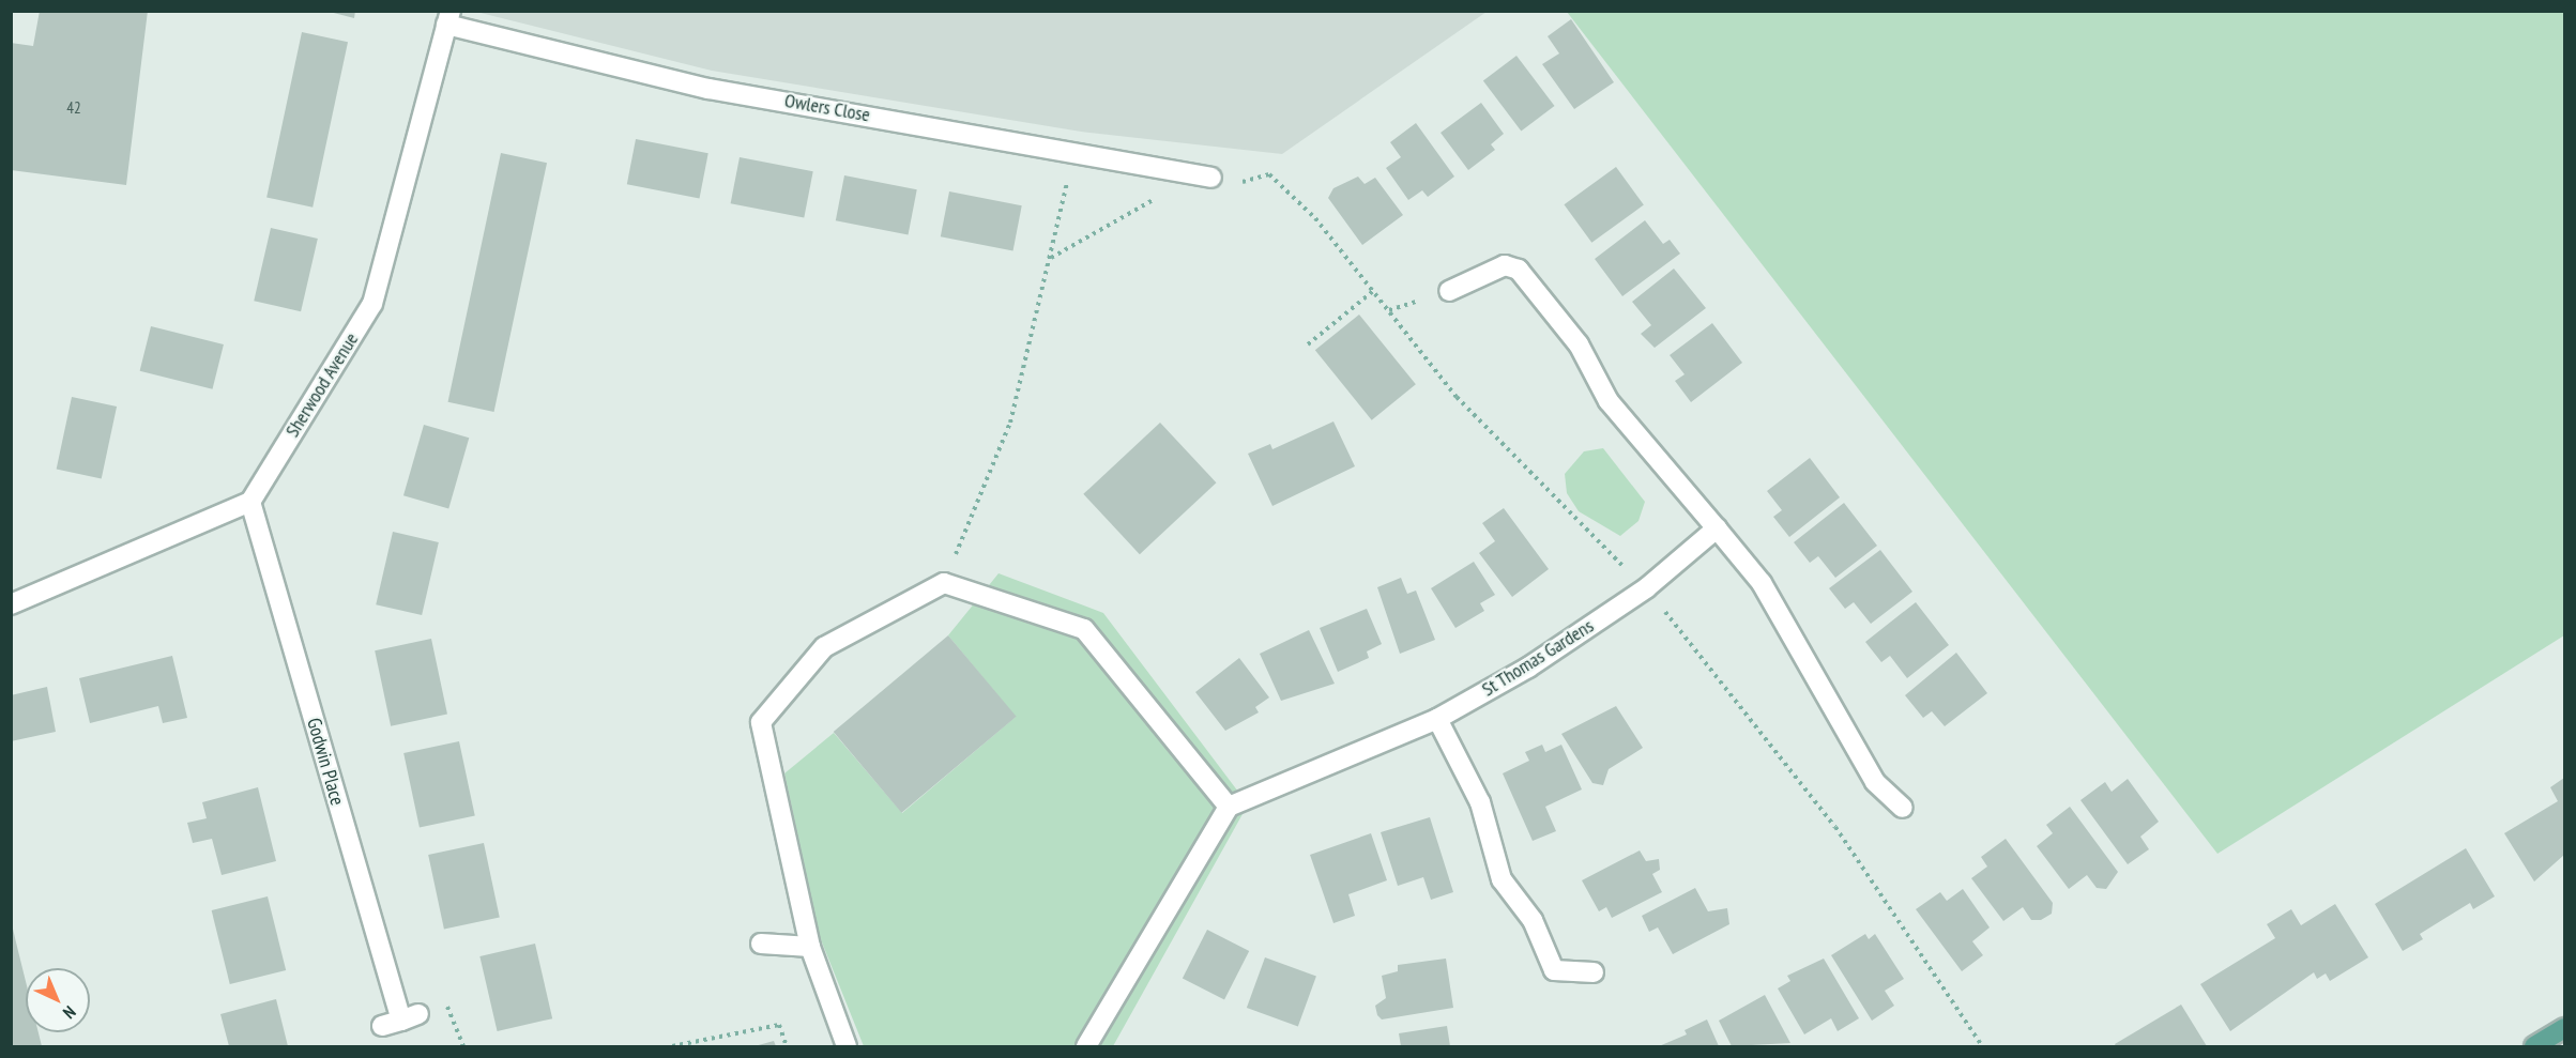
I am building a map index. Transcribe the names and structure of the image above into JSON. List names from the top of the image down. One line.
{"streets":{"street":["Owlers Close","Sherwood Avenue","St Thomas Gardens","Godwin Place"]},"crossings":[["Owlers Close","Sherwood Avenue"],["Sherwood Avenue","Godwin Place"]],"house_numbers":["42"],"north":"bottom right"}
